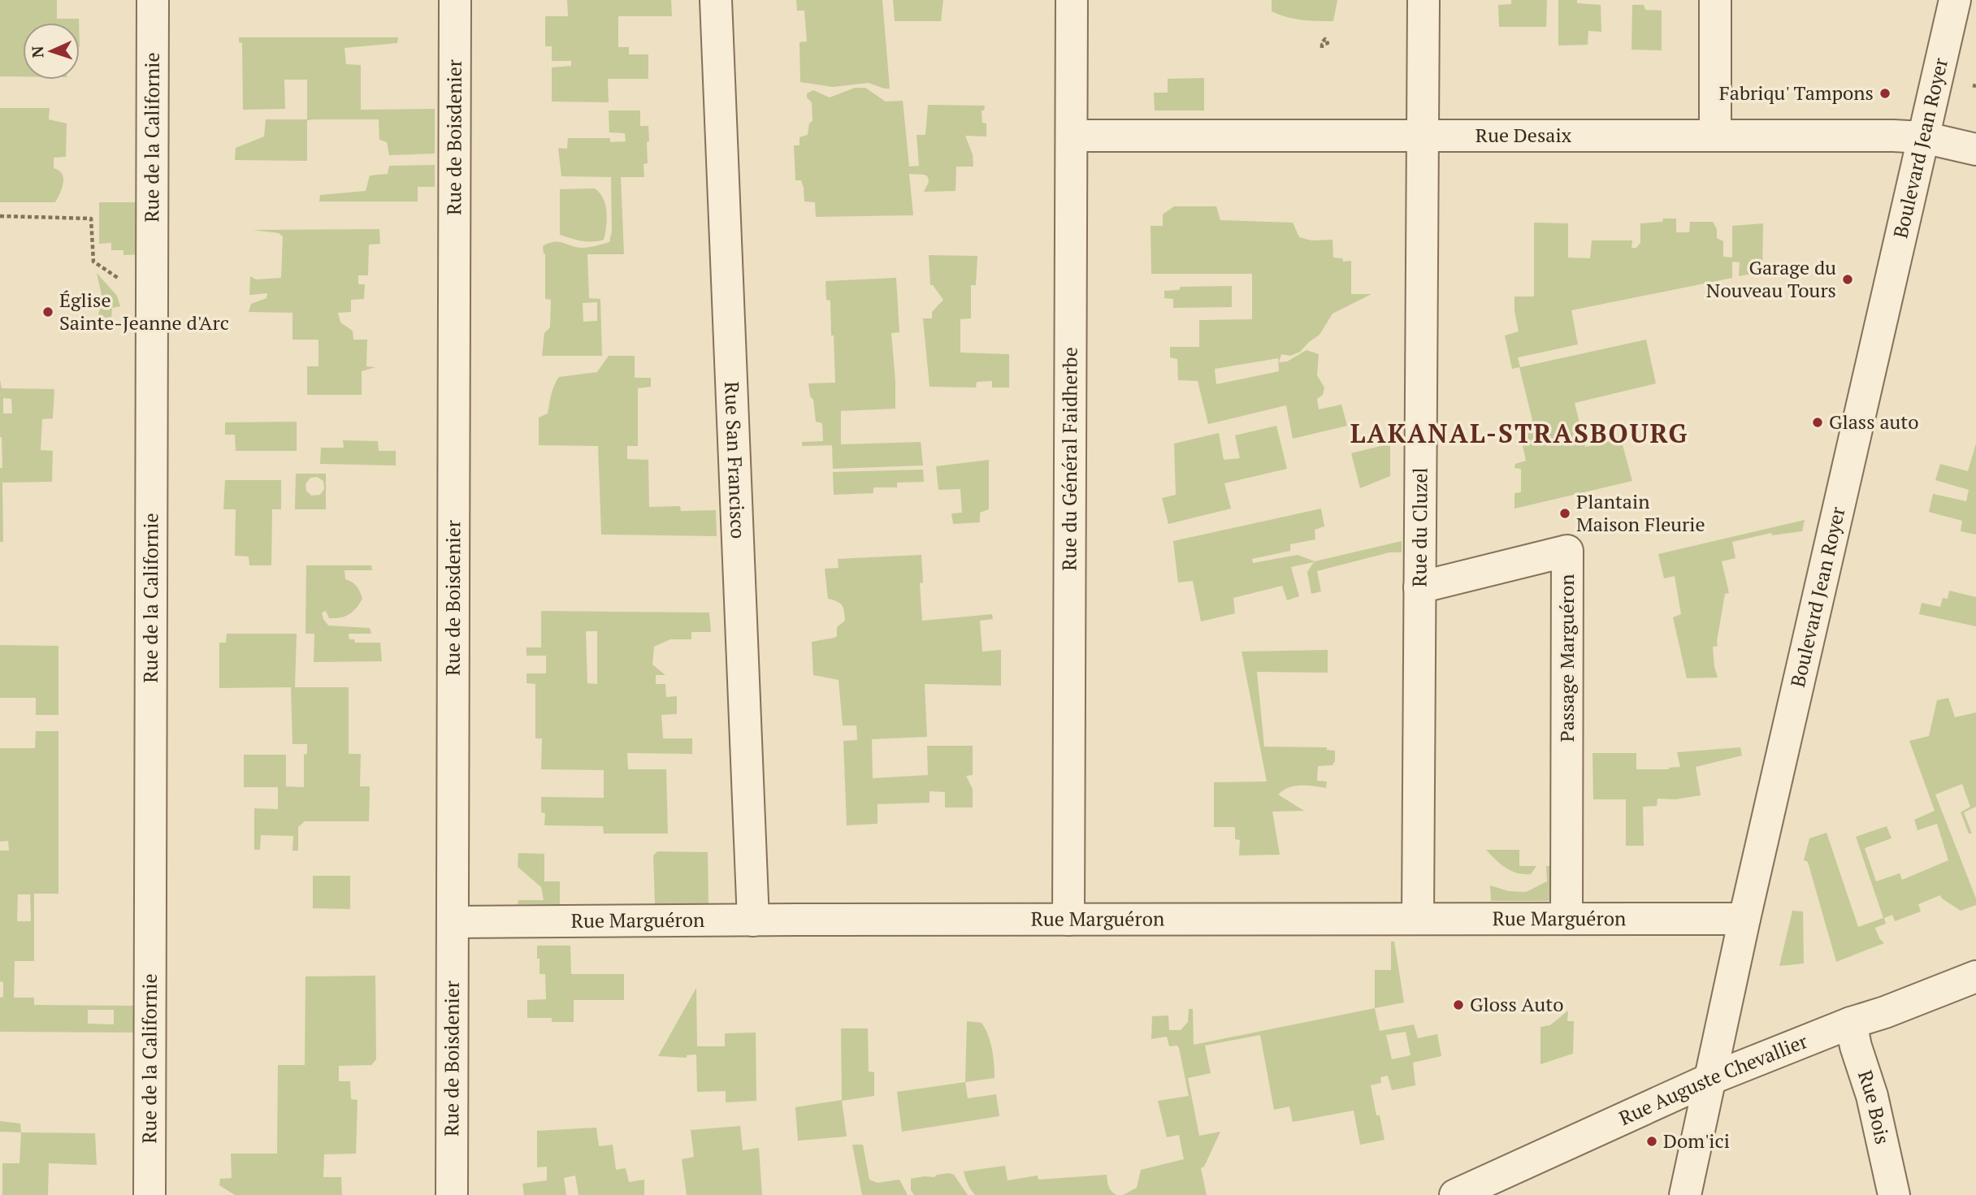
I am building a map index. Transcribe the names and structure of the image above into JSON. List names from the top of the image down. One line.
{"streets":{"street":["Rue Desaix","Rue de la Californie","Rue de Boisdenier","Boulevard Jean Royer","Rue San Francisco","Rue du Général Faidherbe","Rue du Cluzel","Passage Marguéron","Rue Marguéron","Rue Auguste Chevallier","Rue Bois"]},"crossings":[["Rue Desaix","Boulevard Jean Royer"],["Rue Desaix","Rue du Général Faidherbe"],["Rue Desaix","Rue du Cluzel"],["Rue de Boisdenier","Rue Marguéron"],["Boulevard Jean Royer","Rue Marguéron"],["Boulevard Jean Royer","Rue Auguste Chevallier"],["Rue San Francisco","Rue Marguéron"],["Rue du Général Faidherbe","Rue Marguéron"],["Rue du Cluzel","Passage Marguéron"],["Rue du Cluzel","Rue Marguéron"],["Passage Marguéron","Rue Marguéron"],["Rue Auguste Chevallier","Rue Bois"]],"districts":["LAKANAL-STRASBOURG"],"places":["Fabriqu' Tampons","Garage du Nouveau Tours","Église Sainte-Jeanne d'Arc","Glass auto","Plantain Maison Fleurie","Gloss Auto","Dom'ici"],"north":"left"}
